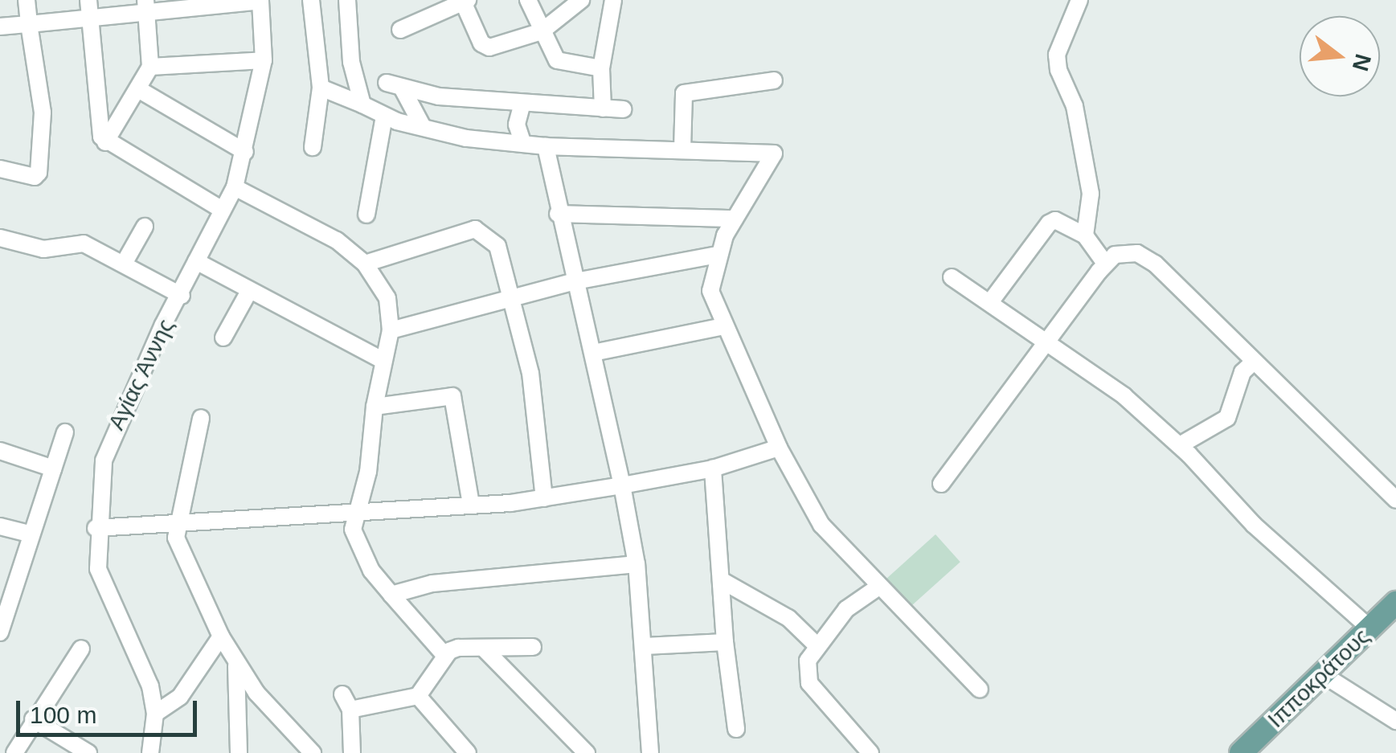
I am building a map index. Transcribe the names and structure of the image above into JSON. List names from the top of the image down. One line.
{"streets":{"main road":["Ιπποκράτους"],"street":["Αγίας Άννης"]},"scale_bar":"100 m","north":"right"}
